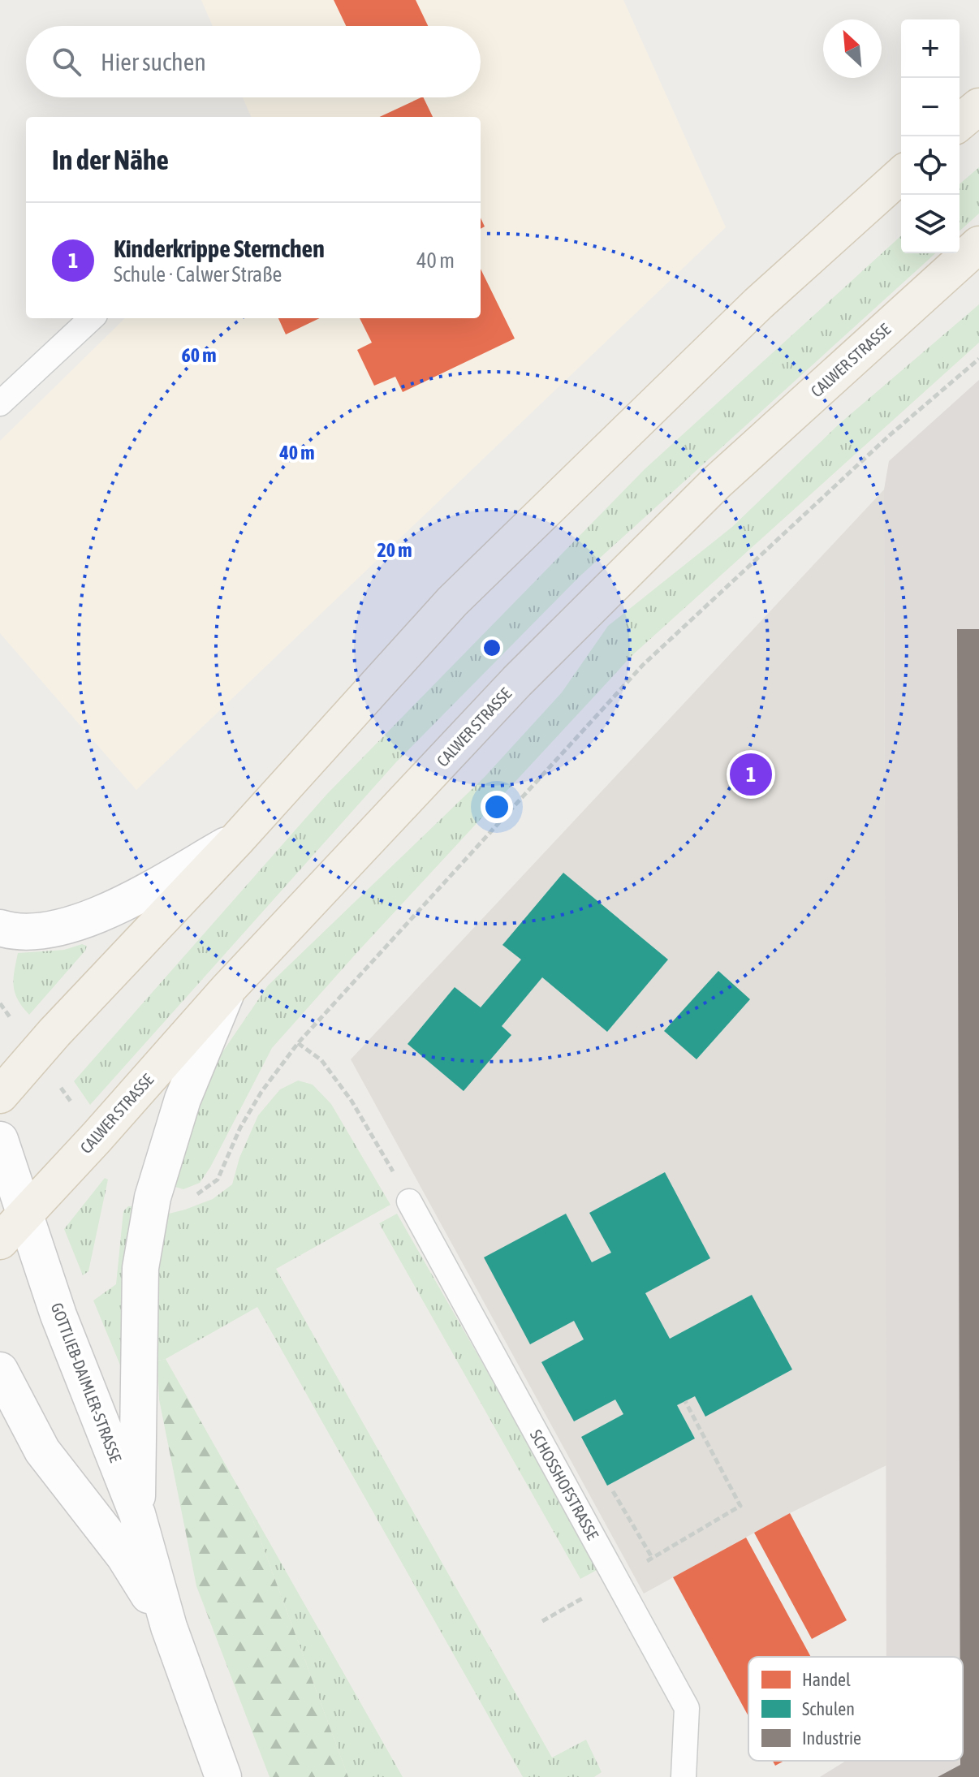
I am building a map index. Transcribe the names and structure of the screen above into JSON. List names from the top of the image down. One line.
{"streets":{"main road":["CALWER STRASSE","GOTTLIEB-DAIMLER-STRASSE"],"lane":["SCHOSSHOFSTRASSE"]},"crossings":[["CALWER STRASSE","GOTTLIEB-DAIMLER-STRASSE"]],"legend":["Handel","Schulen","Industrie"],"north":"top left","page":{"map_buttons":["+","−"],"search":"Hier suchen","heading":"In der Nähe","list":[{"mark":"1","name":"Kinderkrippe Sternchen","note":"Schule · Calwer Straße","value":"40 m"}],"pins":"1"},"rings":["60 m","40 m","20 m"]}
